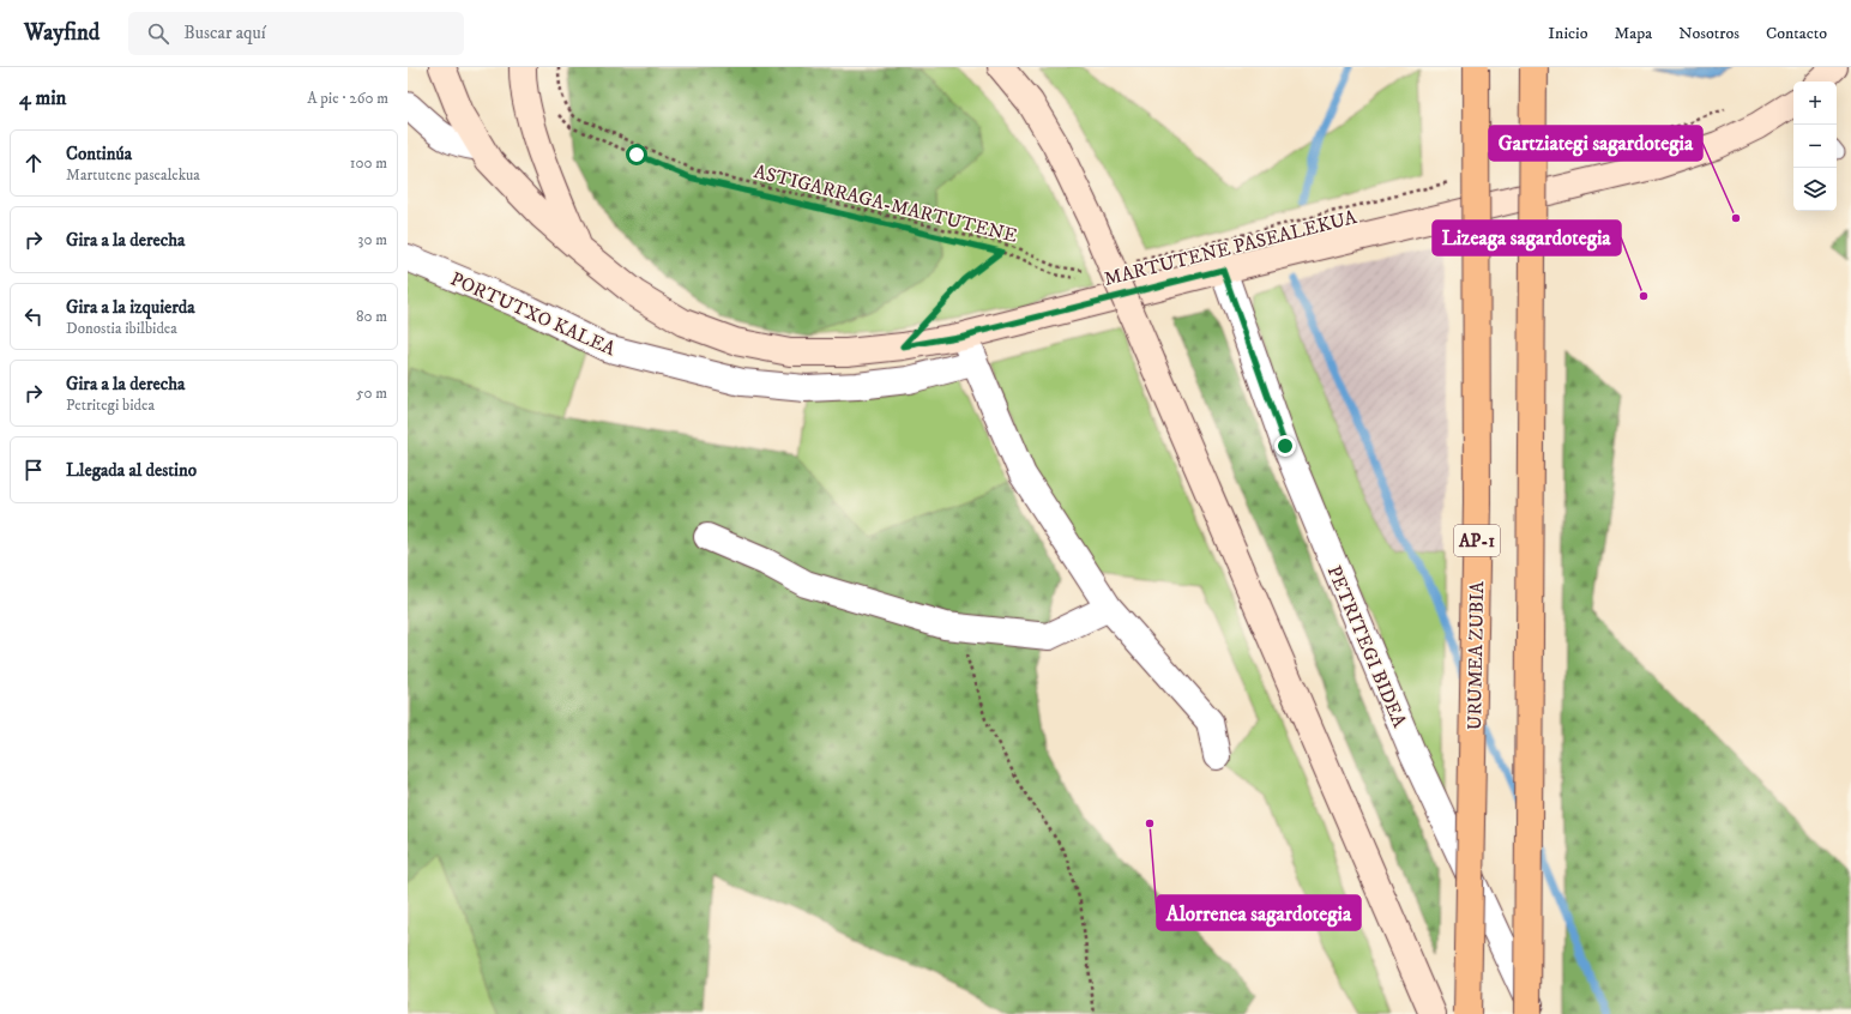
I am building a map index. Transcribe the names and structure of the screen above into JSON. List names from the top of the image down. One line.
{"streets":{"highway":["AP-1","URUMEA ZUBIA"],"street":["PORTUTXO KALEA","PETRITEGI BIDEA"],"path":["ASTIGARRAGA-MARTUTENE","MARTUTENE PASEALEKUA"]},"places":["Gartziategi sagardotegia","Lizeaga sagardotegia","Alorrenea sagardotegia"],"page":{"header":"Wayfind","search":"Buscar aquí","nav":["Inicio","Mapa","Nosotros","Contacto"],"heading":["4 min","A pie · 260 m"],"map_buttons":["+","−"],"list":[["Continúa","Martutene pasealekua","100 m"],["Gira a la derecha","30 m"],["Gira a la izquierda","Donostia ibilbidea","80 m"],["Gira a la derecha","Petritegi bidea","50 m"],"Llegada al destino"]}}
